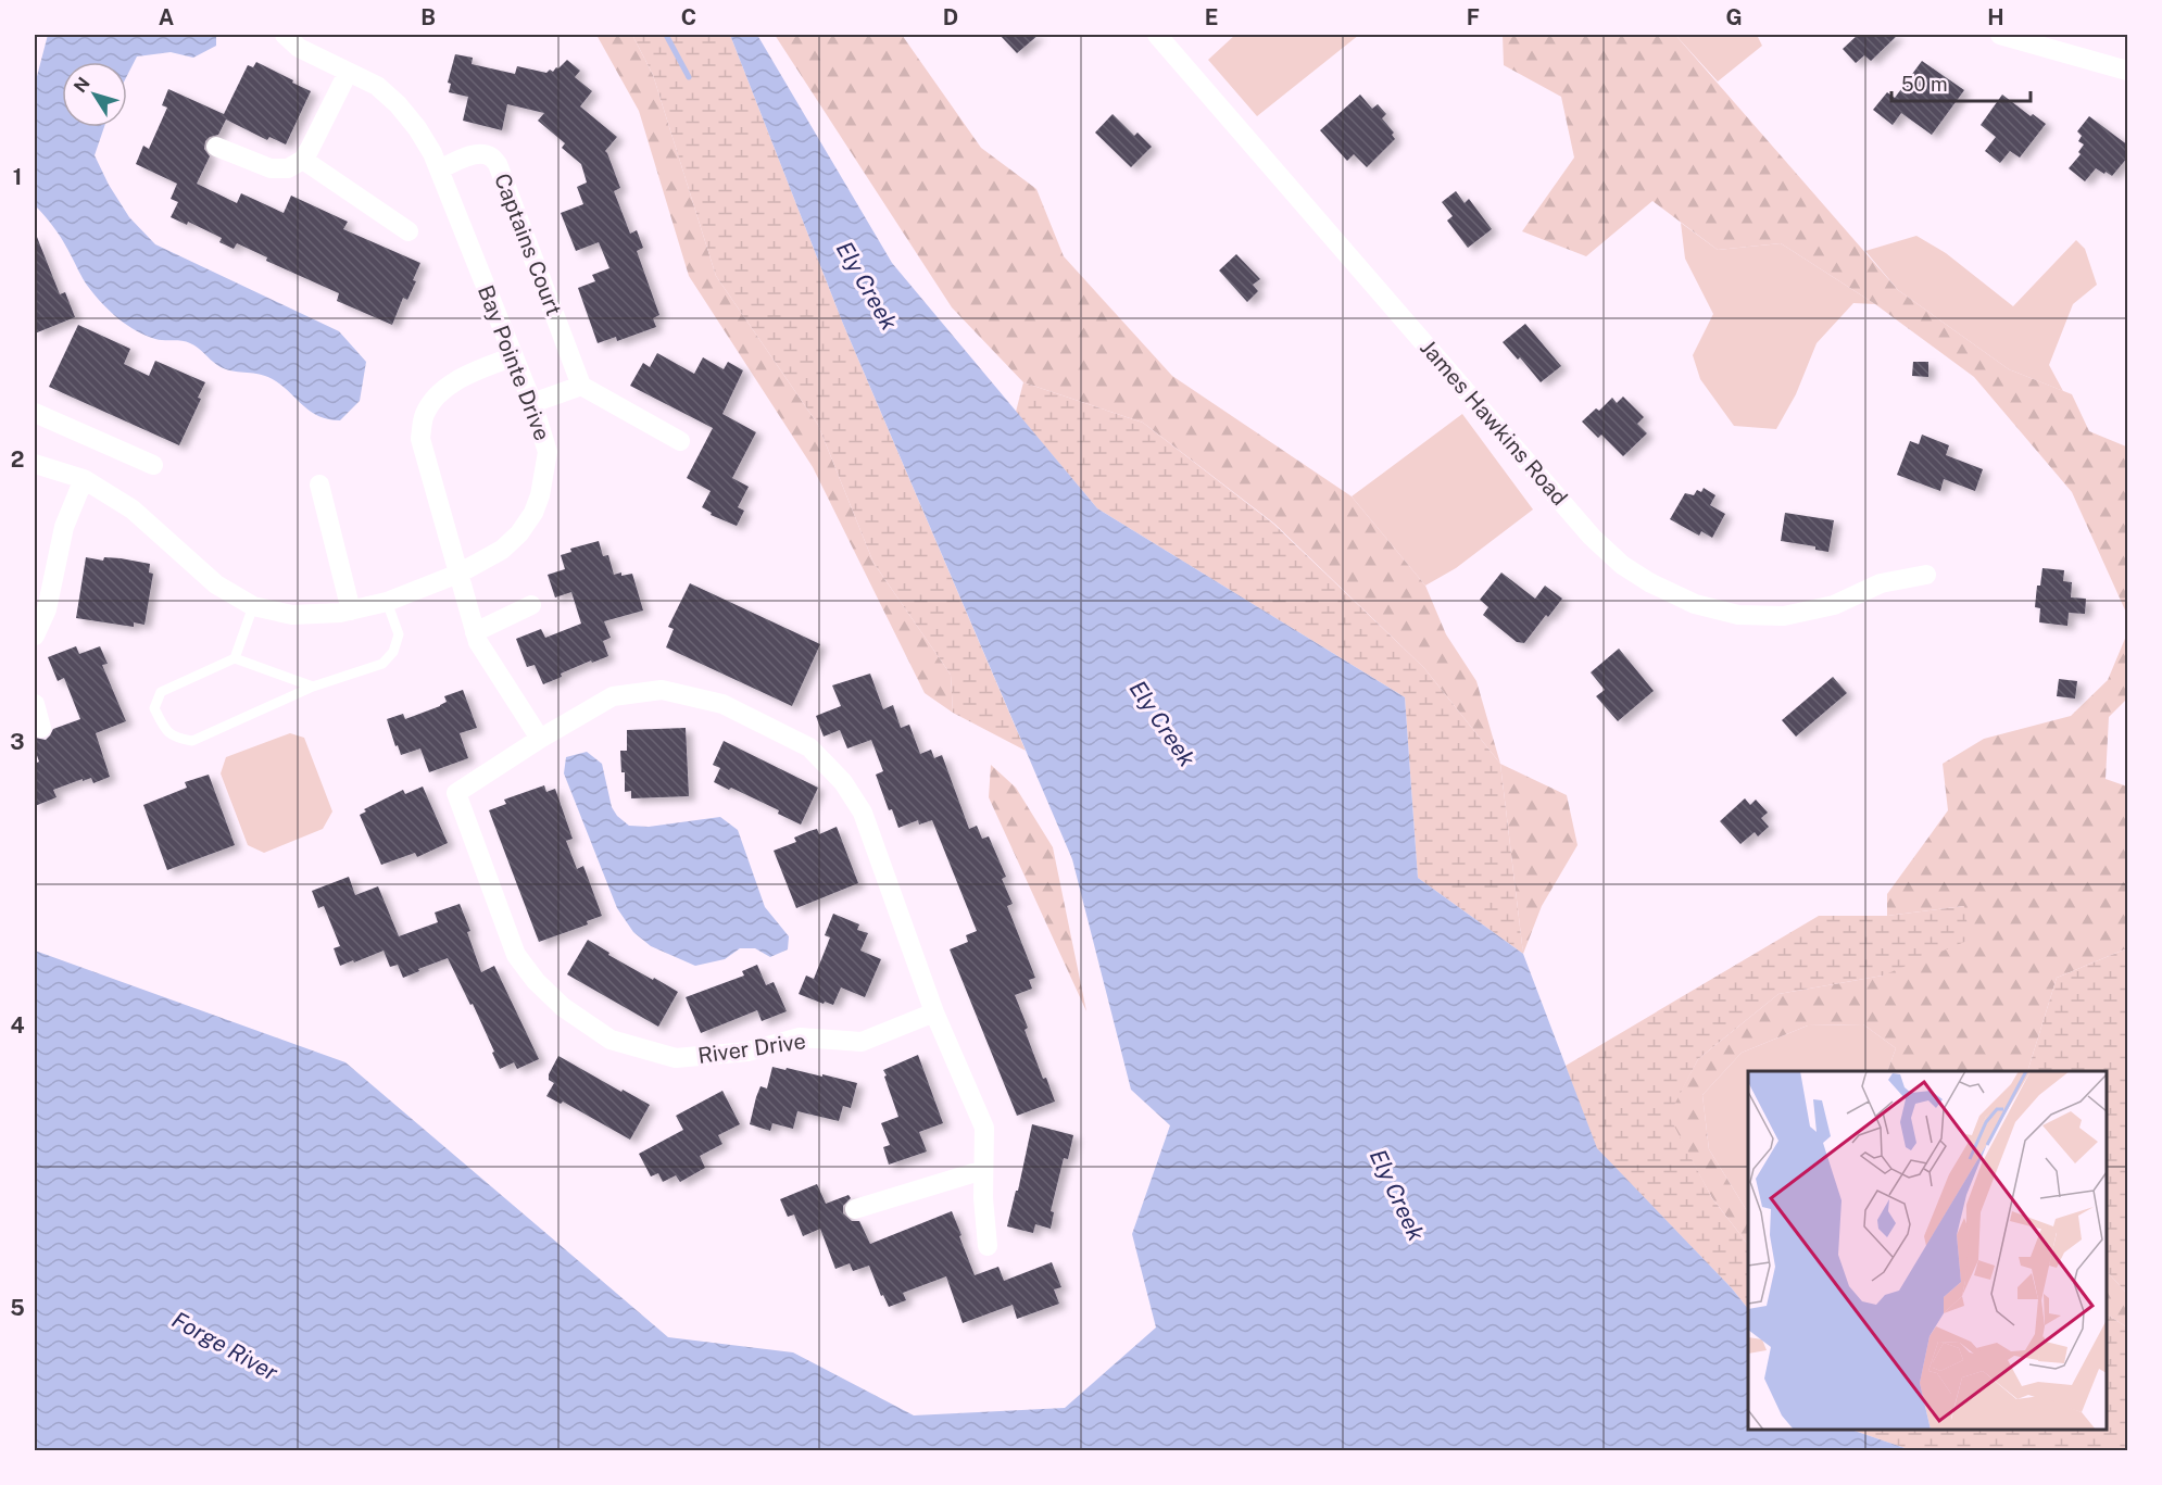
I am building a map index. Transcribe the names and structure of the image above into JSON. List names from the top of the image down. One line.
{"streets":{"street":["Captains Court","Bay Pointe Drive","James Hawkins Road","River Drive"]},"crossings":[["Captains Court","Bay Pointe Drive"]],"water":["Ely Creek","Forge River"],"scale_bar":"50 m","north":"top left","grid":{"columns":["A","B","C","D","E","F","G","H"],"rows":["1","2","3","4","5"]}}
